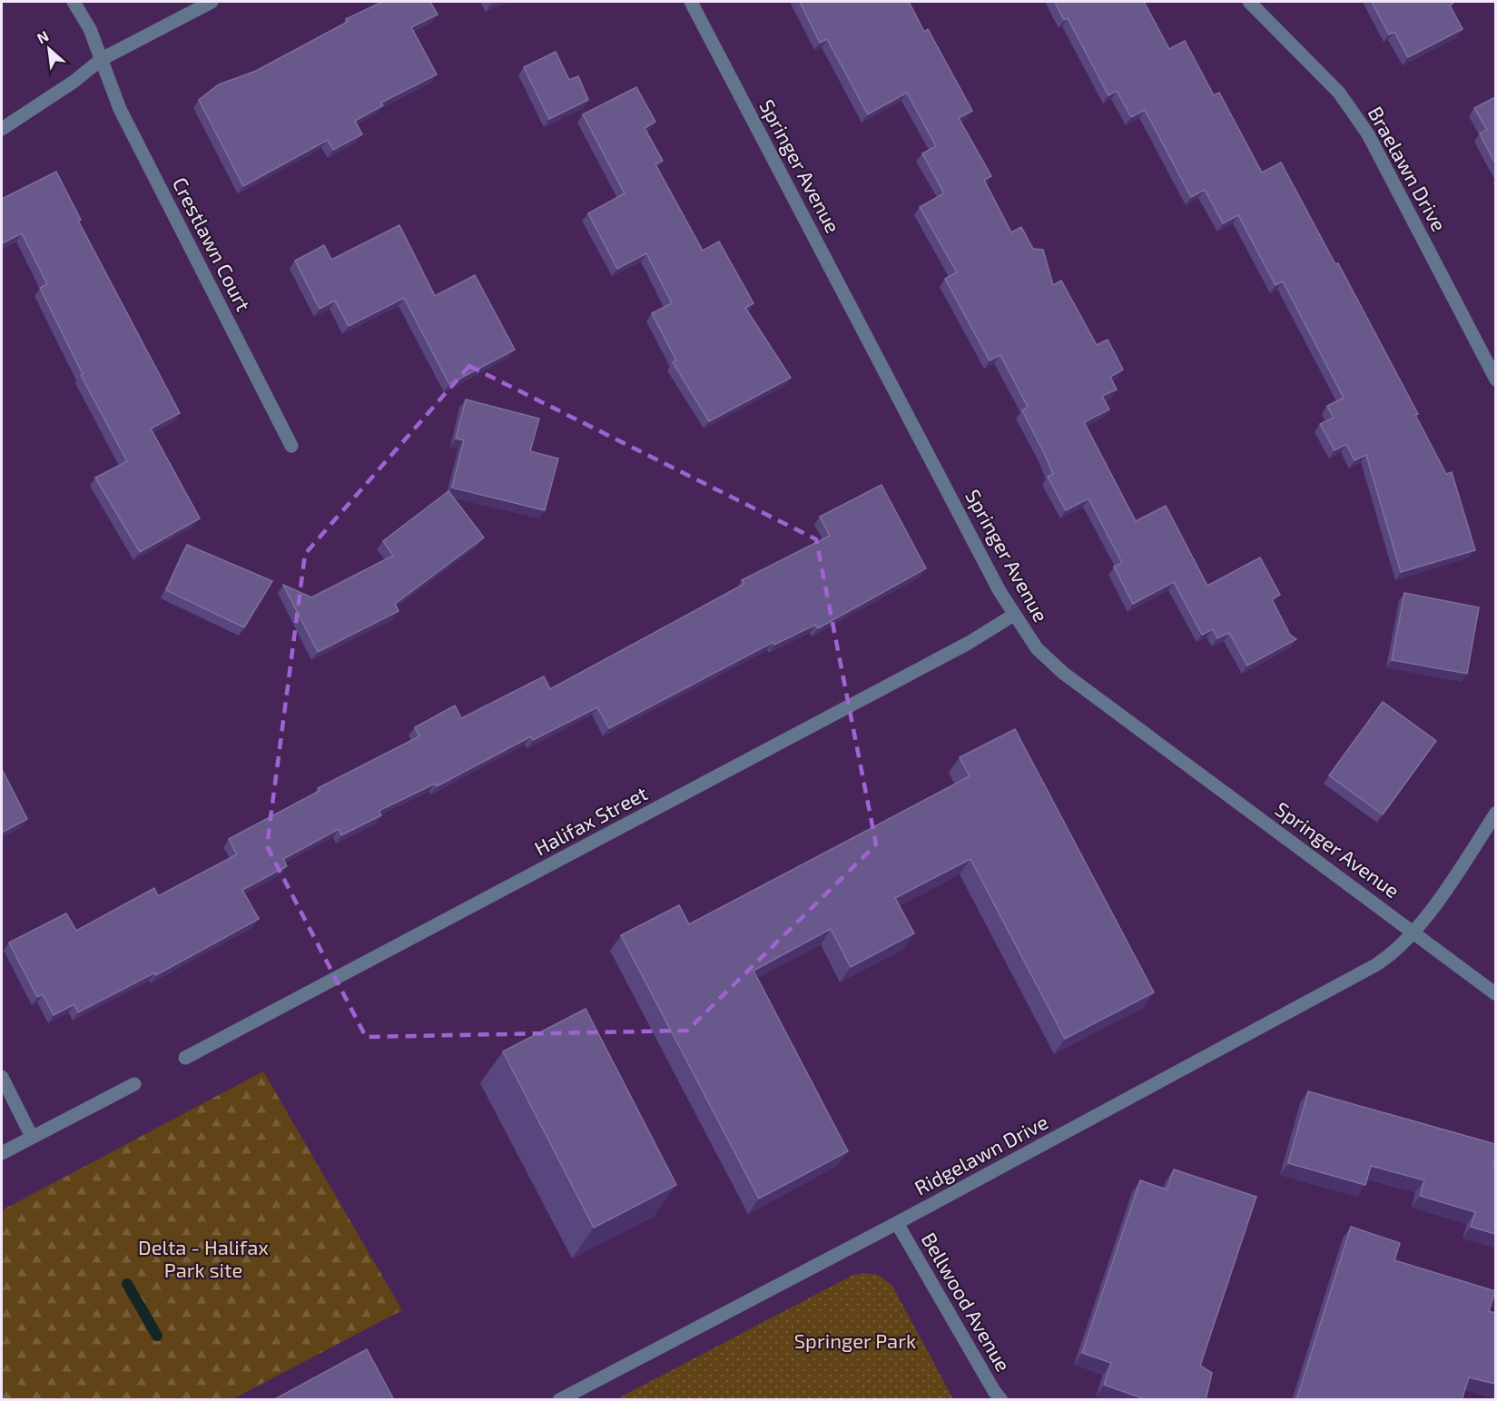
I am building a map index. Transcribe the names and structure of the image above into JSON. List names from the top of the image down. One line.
{"streets":{"street":["Springer Avenue","Braelawn Drive","Crestlawn Court","Halifax Street","Ridgelawn Drive","Bellwood Avenue"]},"crossings":[["Springer Avenue","Halifax Street"],["Springer Avenue","Ridgelawn Drive"],["Ridgelawn Drive","Bellwood Avenue"]],"parks":["Delta - Halifax Park site","Springer Park"],"north":"top left"}
